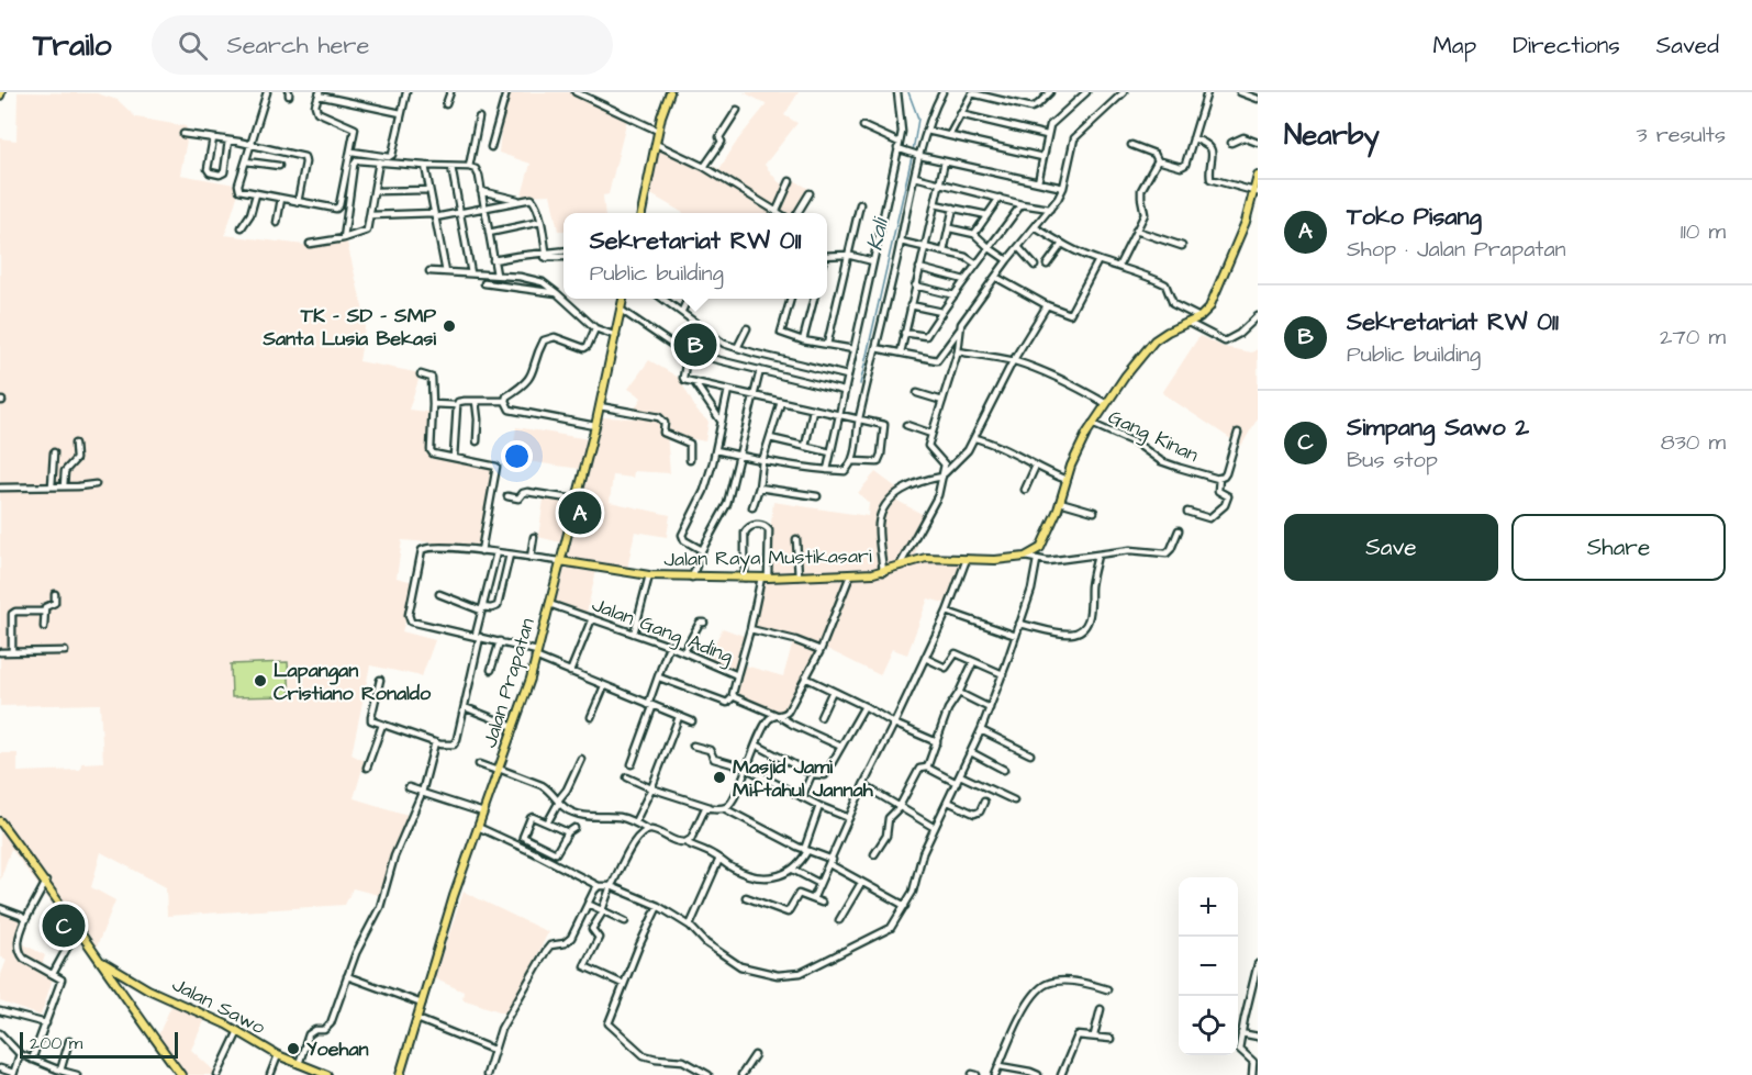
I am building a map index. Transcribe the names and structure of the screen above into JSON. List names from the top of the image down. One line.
{"streets":{"main road":["Jalan Raya Mustikasari","Jalan Prapatan","Jalan Sawo"],"street":["Gang Kinan","Jalan Gang Ading"]},"crossings":[["Jalan Raya Mustikasari","Jalan Prapatan"],["Jalan Gang Ading","Jalan Prapatan"]],"water":["Kali"],"places":["TK - SD - SMP Santa Lusia Bekasi","Lapangan Cristiano Ronaldo","Masjid Jami Miftahul Jannah","Yoehan"],"scale_bar":"200 m","page":{"header":"Trailo","search":"Search here","nav":["Map","Directions","Saved"],"heading":["Nearby","3 results"],"list":[{"mark":"A","name":"Toko Pisang","note":"Shop · Jalan Prapatan","value":"110 m"},{"mark":"B","name":"Sekretariat RW 011","note":"Public building","value":"270 m"},{"mark":"C","name":"Simpang Sawo 2","note":"Bus stop","value":"830 m"}],"popup":["Sekretariat RW 011","Public building"],"pins":["B","A","C"],"buttons":["Save","Share"],"map_buttons":["+","−"],"scale":"200 m"}}
